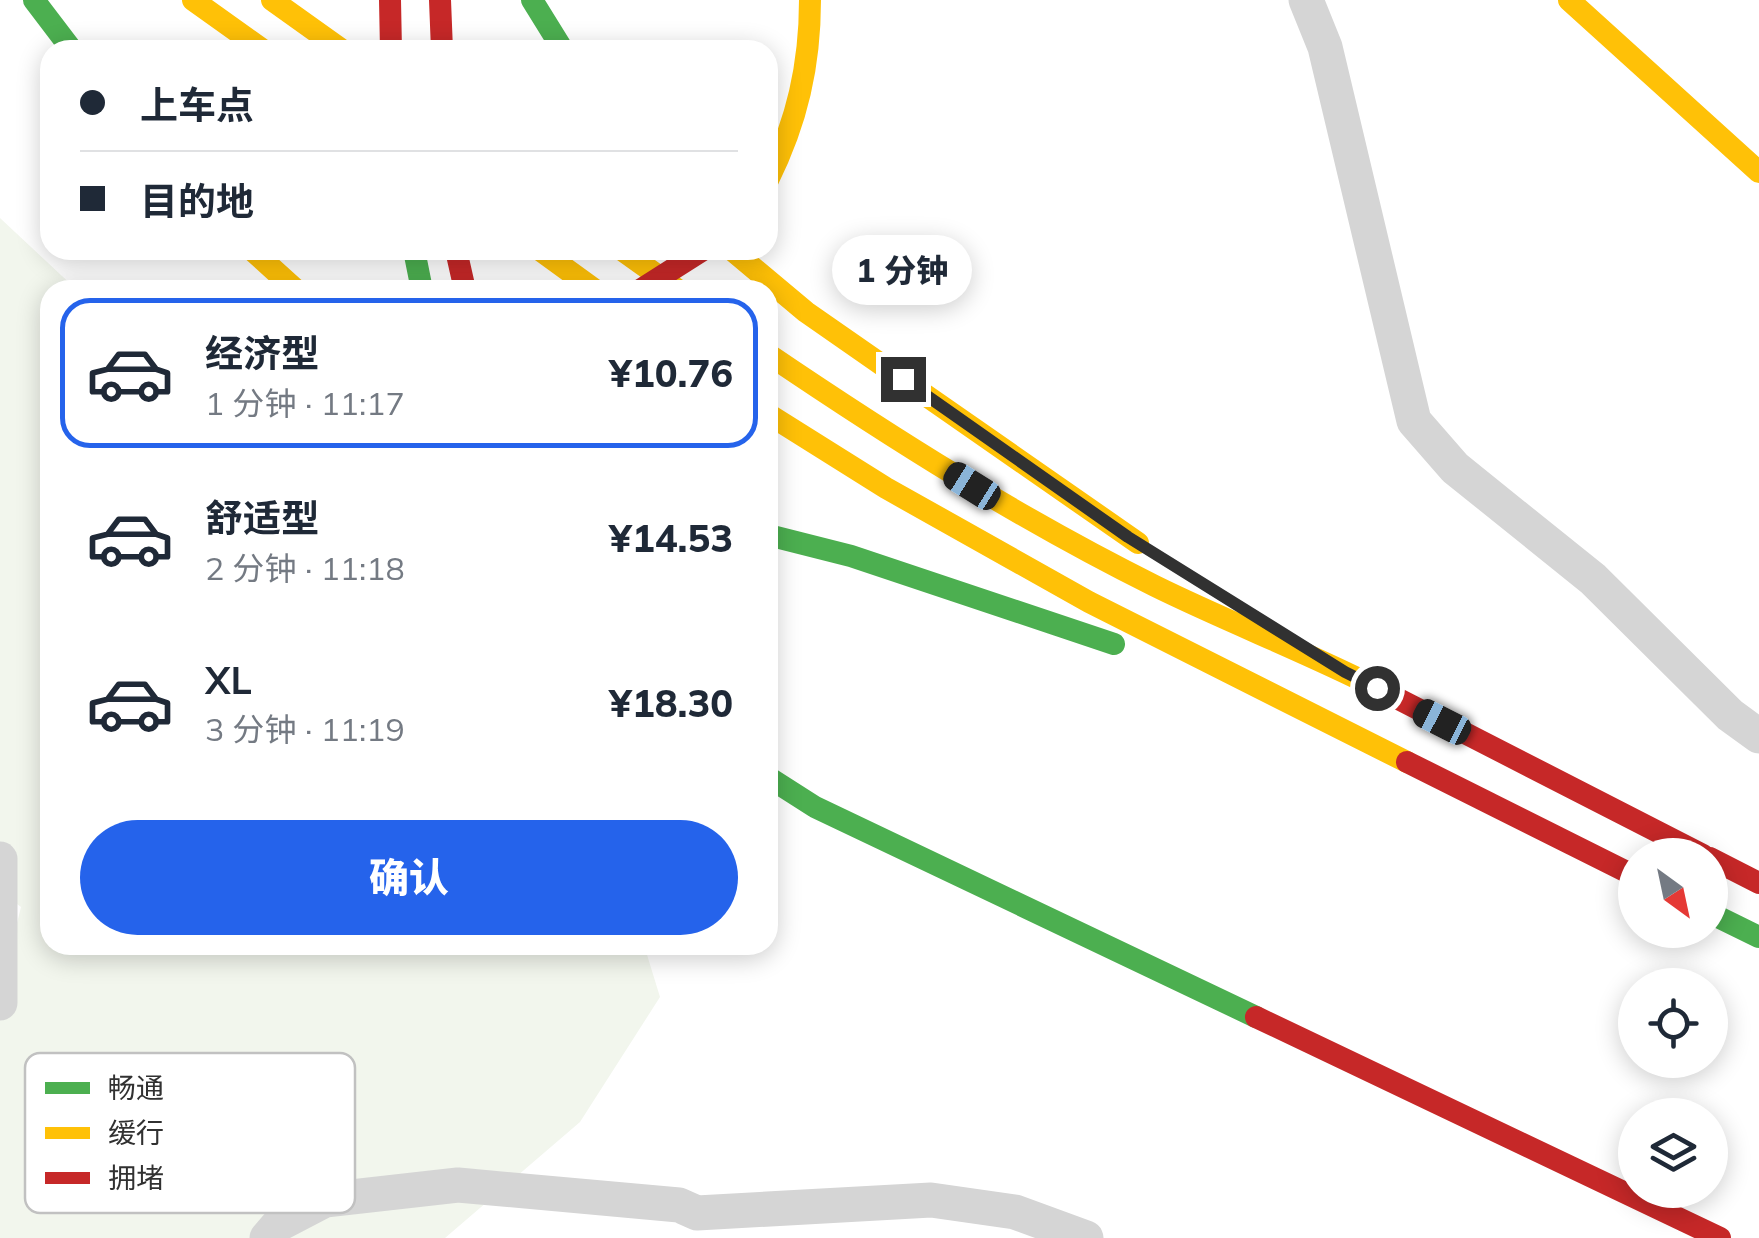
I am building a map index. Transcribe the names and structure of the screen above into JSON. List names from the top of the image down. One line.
{"legend":["畅通","缓行","拥堵"],"north":"bottom right","page":{"banner":["上车点","目的地"],"bubble":"1 分钟","list":[{"name":"经济型","note":"1 分钟 · 11:17","value":"¥10.76"},{"name":"舒适型","note":"2 分钟 · 11:18","value":"¥14.53"},{"name":"XL","note":"3 分钟 · 11:19","value":"¥18.30"}],"buttons":"确认"}}
